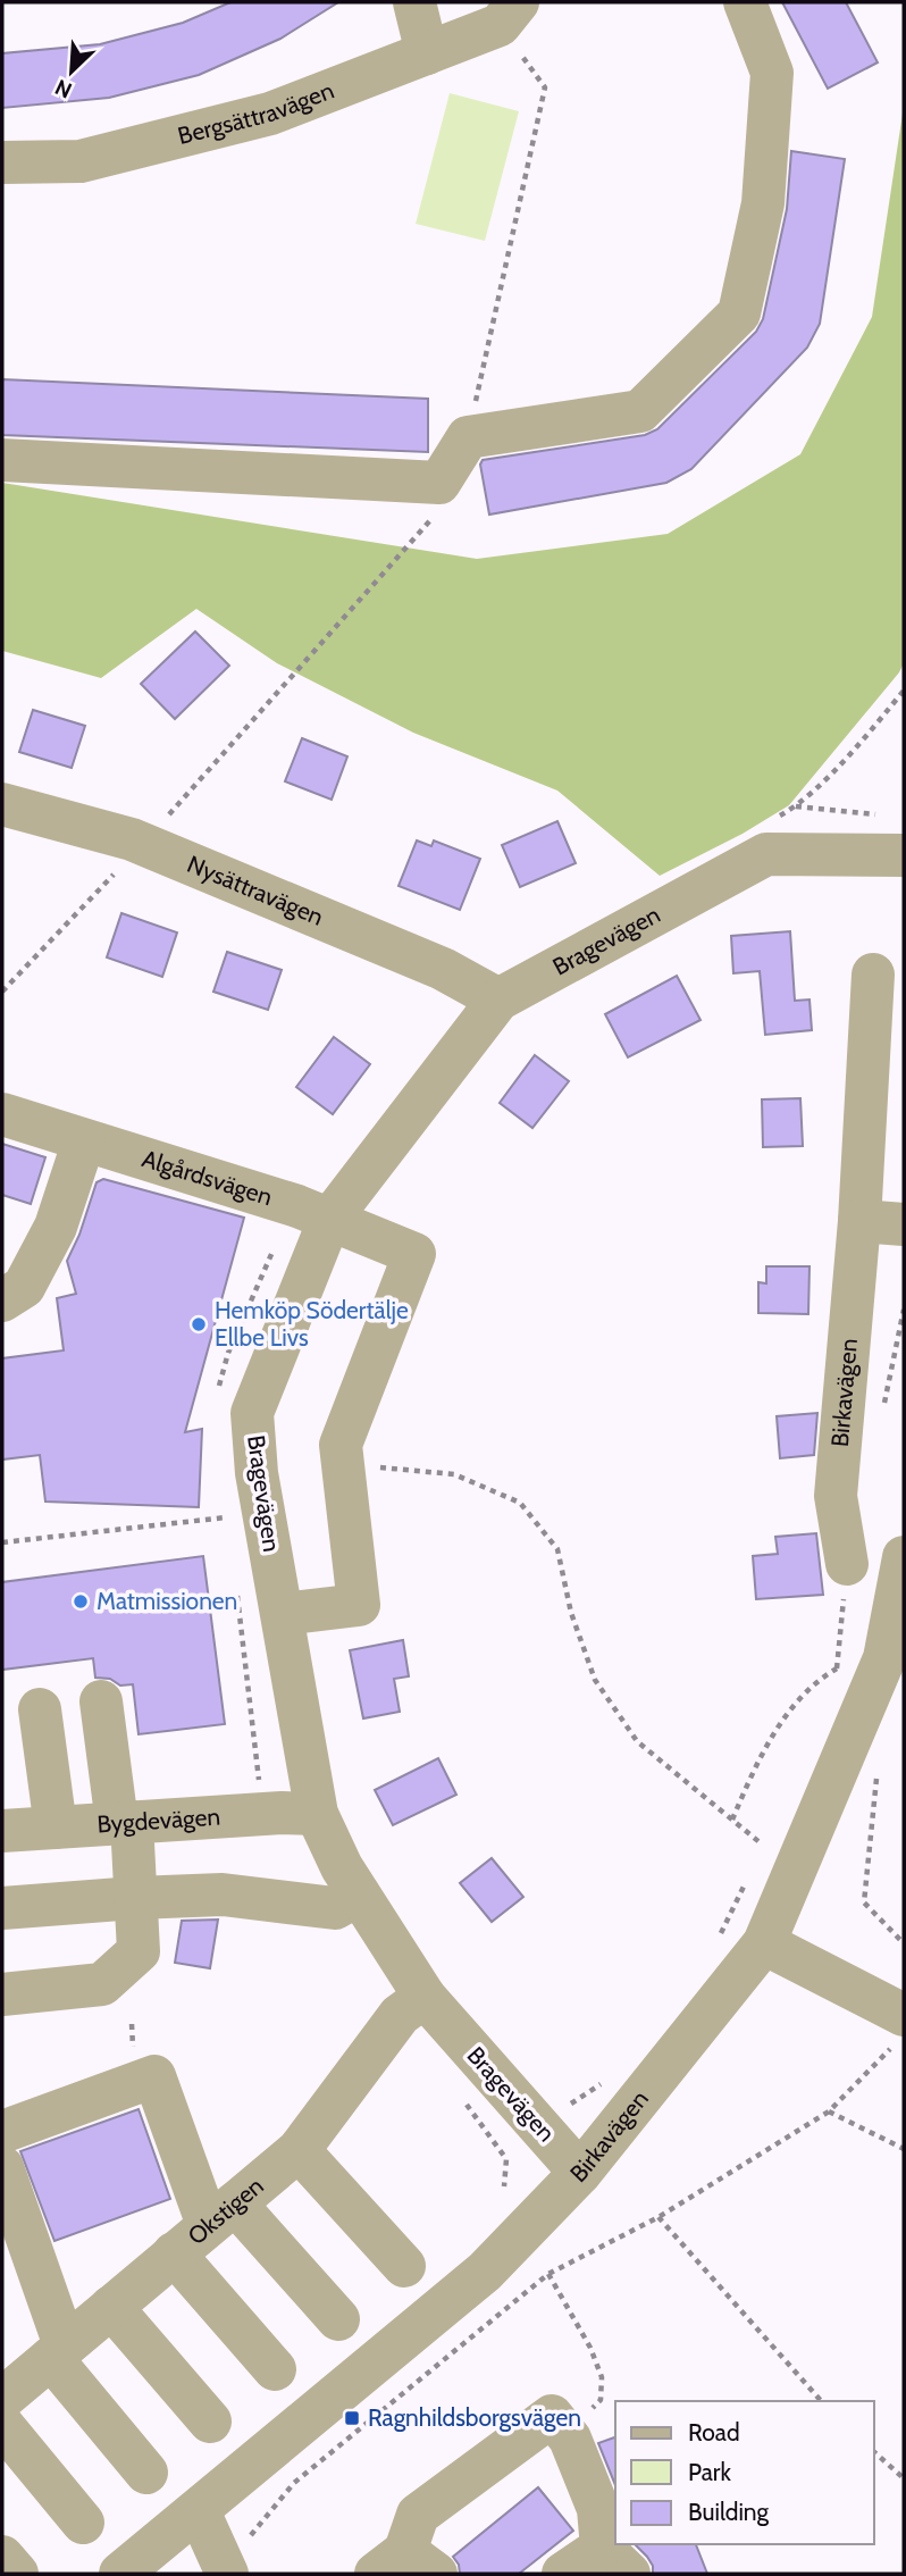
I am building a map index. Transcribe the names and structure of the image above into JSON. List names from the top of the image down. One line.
{"streets":{"street":["Bergsättravägen","Nysättravägen","Bragevägen","Algårdsvägen","Birkavägen","Bygdevägen","Okstigen"]},"crossings":[["Nysättravägen","Bragevägen"],["Bragevägen","Algårdsvägen"],["Bragevägen","Birkavägen"],["Bragevägen","Bygdevägen"],["Bragevägen","Okstigen"]],"places":{"other":["Hemköp Södertälje Ellbe Livs","Matmissionen"],"transit":["Ragnhildsborgsvägen"]},"legend":["Road","Park","Building"],"north":"bottom left"}
